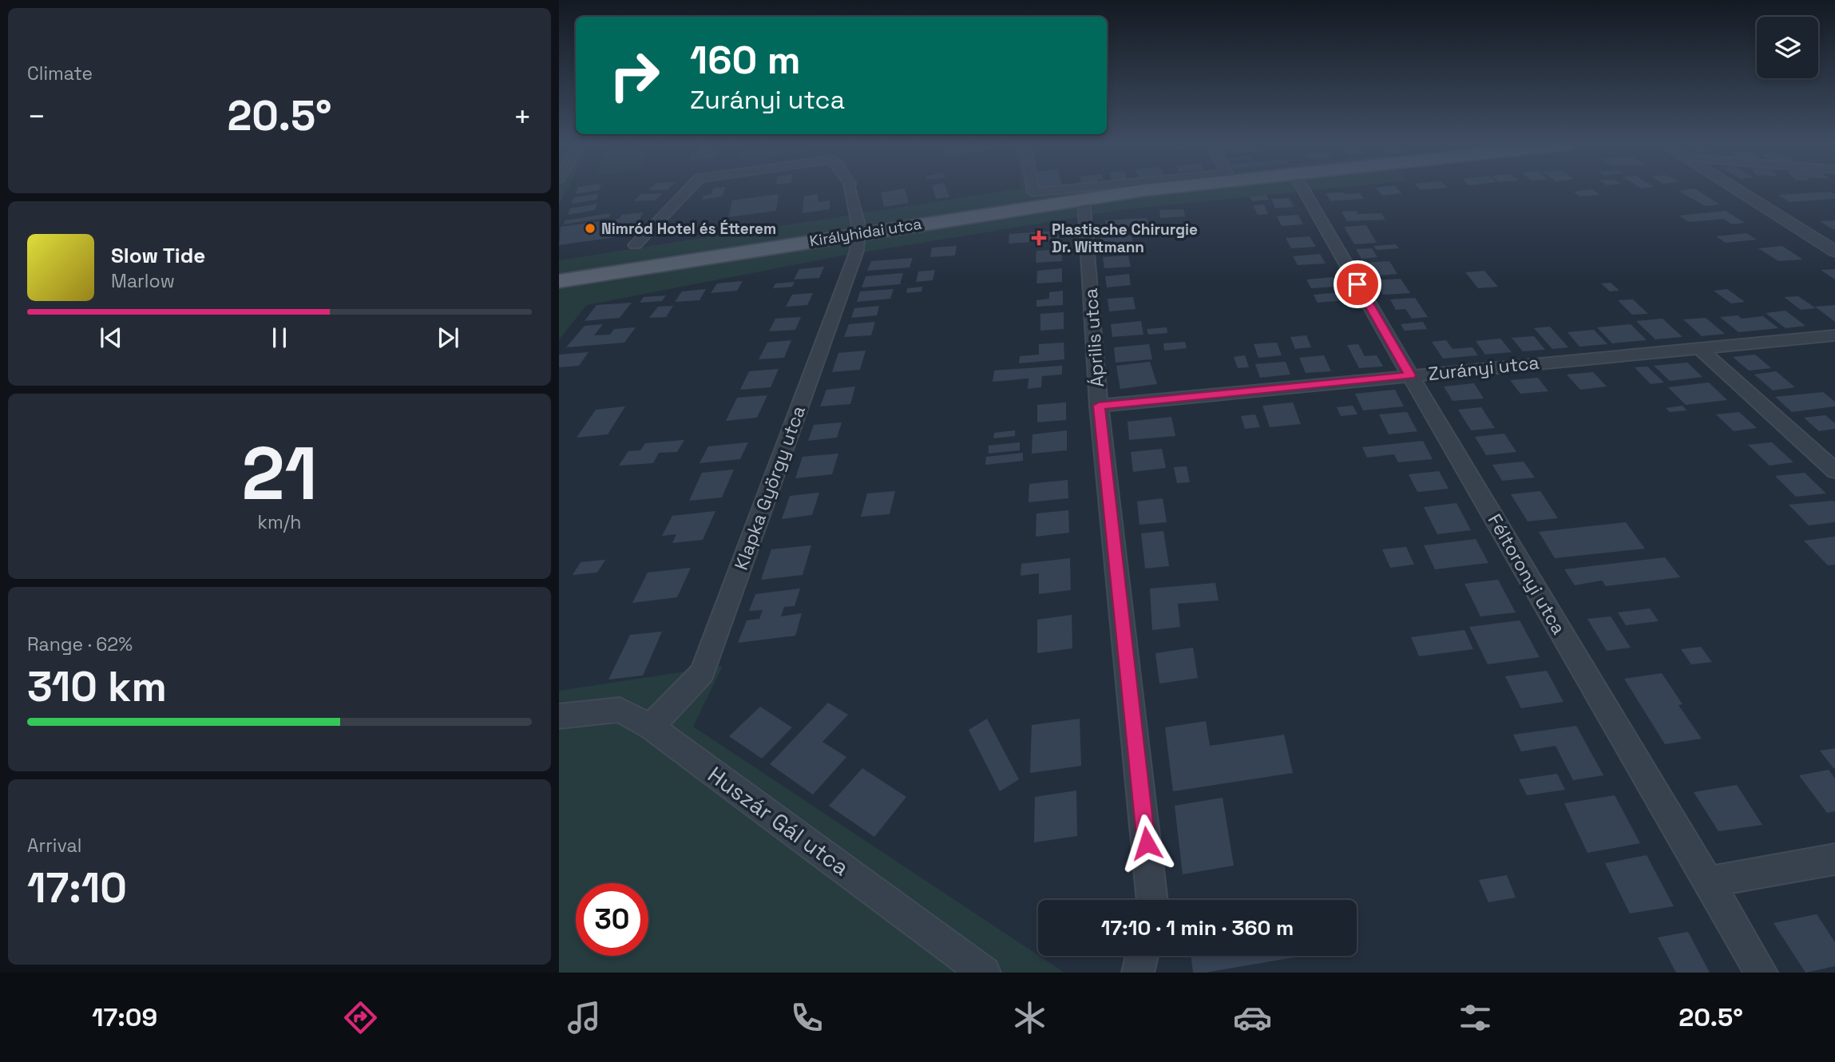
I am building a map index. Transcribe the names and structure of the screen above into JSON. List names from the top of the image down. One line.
{"streets":{"main road":["Királyhidai utca"],"street":["Április utca","Zurányi utca","Klapka György utca","Féltoronyi utca","Huszár Gál utca"]},"crossings":[["Királyhidai utca","Április utca"],["Királyhidai utca","Klapka György utca"],["Április utca","Zurányi utca"],["Zurányi utca","Féltoronyi utca"],["Klapka György utca","Huszár Gál utca"]],"places":{"other":["Nimród Hotel és Étterem"],"health":["Plastische Chirurgie Dr. Wittmann"]},"page":{"tile":["Climate",["21","km/h"],["Range · 62%","310 km"],["Arrival","17:10"]],"turn":["160 m","Zurányi utca"],"heat":["−","20.5°","+"],"song":["Slow Tide","Marlow"],"limit":"30","trip":"17:10 · 1 min · 360 m","tabs":["17:09","20.5°"]}}
